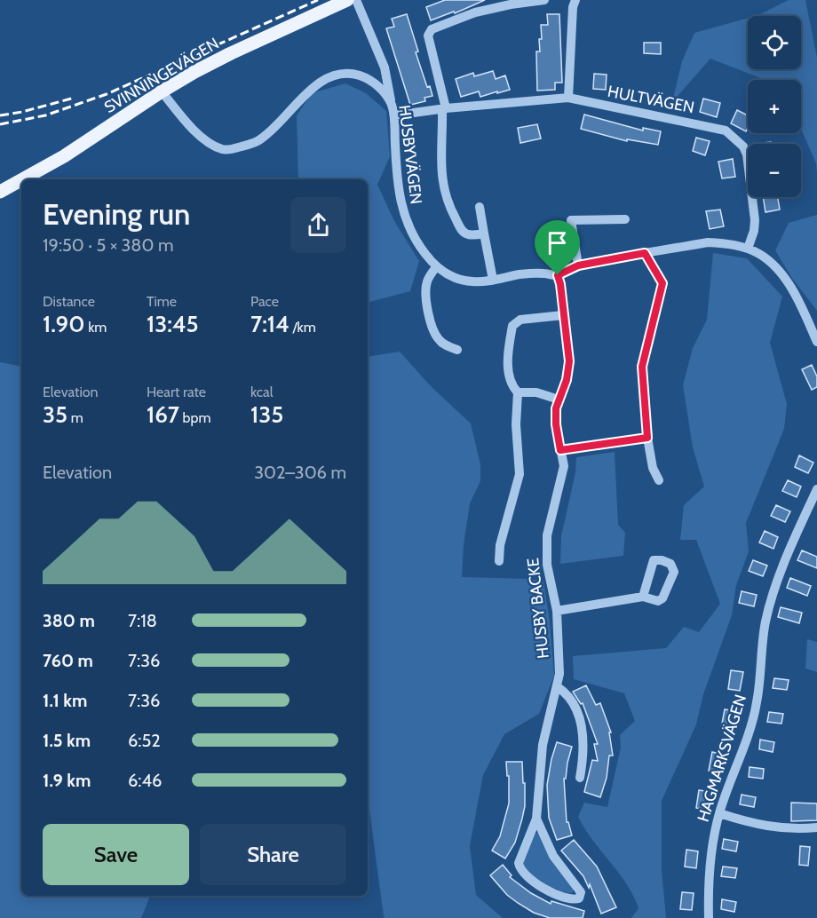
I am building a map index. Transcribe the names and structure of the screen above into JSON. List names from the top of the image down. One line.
{"streets":{"main road":["SVINNINGEVÄGEN"],"street":["HULTVÄGEN","HUSBYVÄGEN","HUSBY BACKE","HAGMARKSVÄGEN"]},"crossings":[["SVINNINGEVÄGEN","HUSBYVÄGEN"],["HULTVÄGEN","HUSBYVÄGEN"],["HUSBYVÄGEN","HUSBY BACKE"]],"page":{"map_buttons":["+","−"],"heading":["Evening run","19:50 · 5 × 380 m"],"stats":[["Distance","1.90 km"],["Time","13:45"],["Pace","7:14 /km"],["Elevation","35 m"],["Heart rate","167 bpm"],["kcal","135"]],"chart":["Elevation","302–306 m"],"list":[{"name":"380 m","note":"7:18"},{"name":"760 m","note":"7:36"},{"name":"1.1 km","note":"7:36"},{"name":"1.5 km","note":"6:52"},{"name":"1.9 km","note":"6:46"}],"buttons":["Save","Share"]}}
